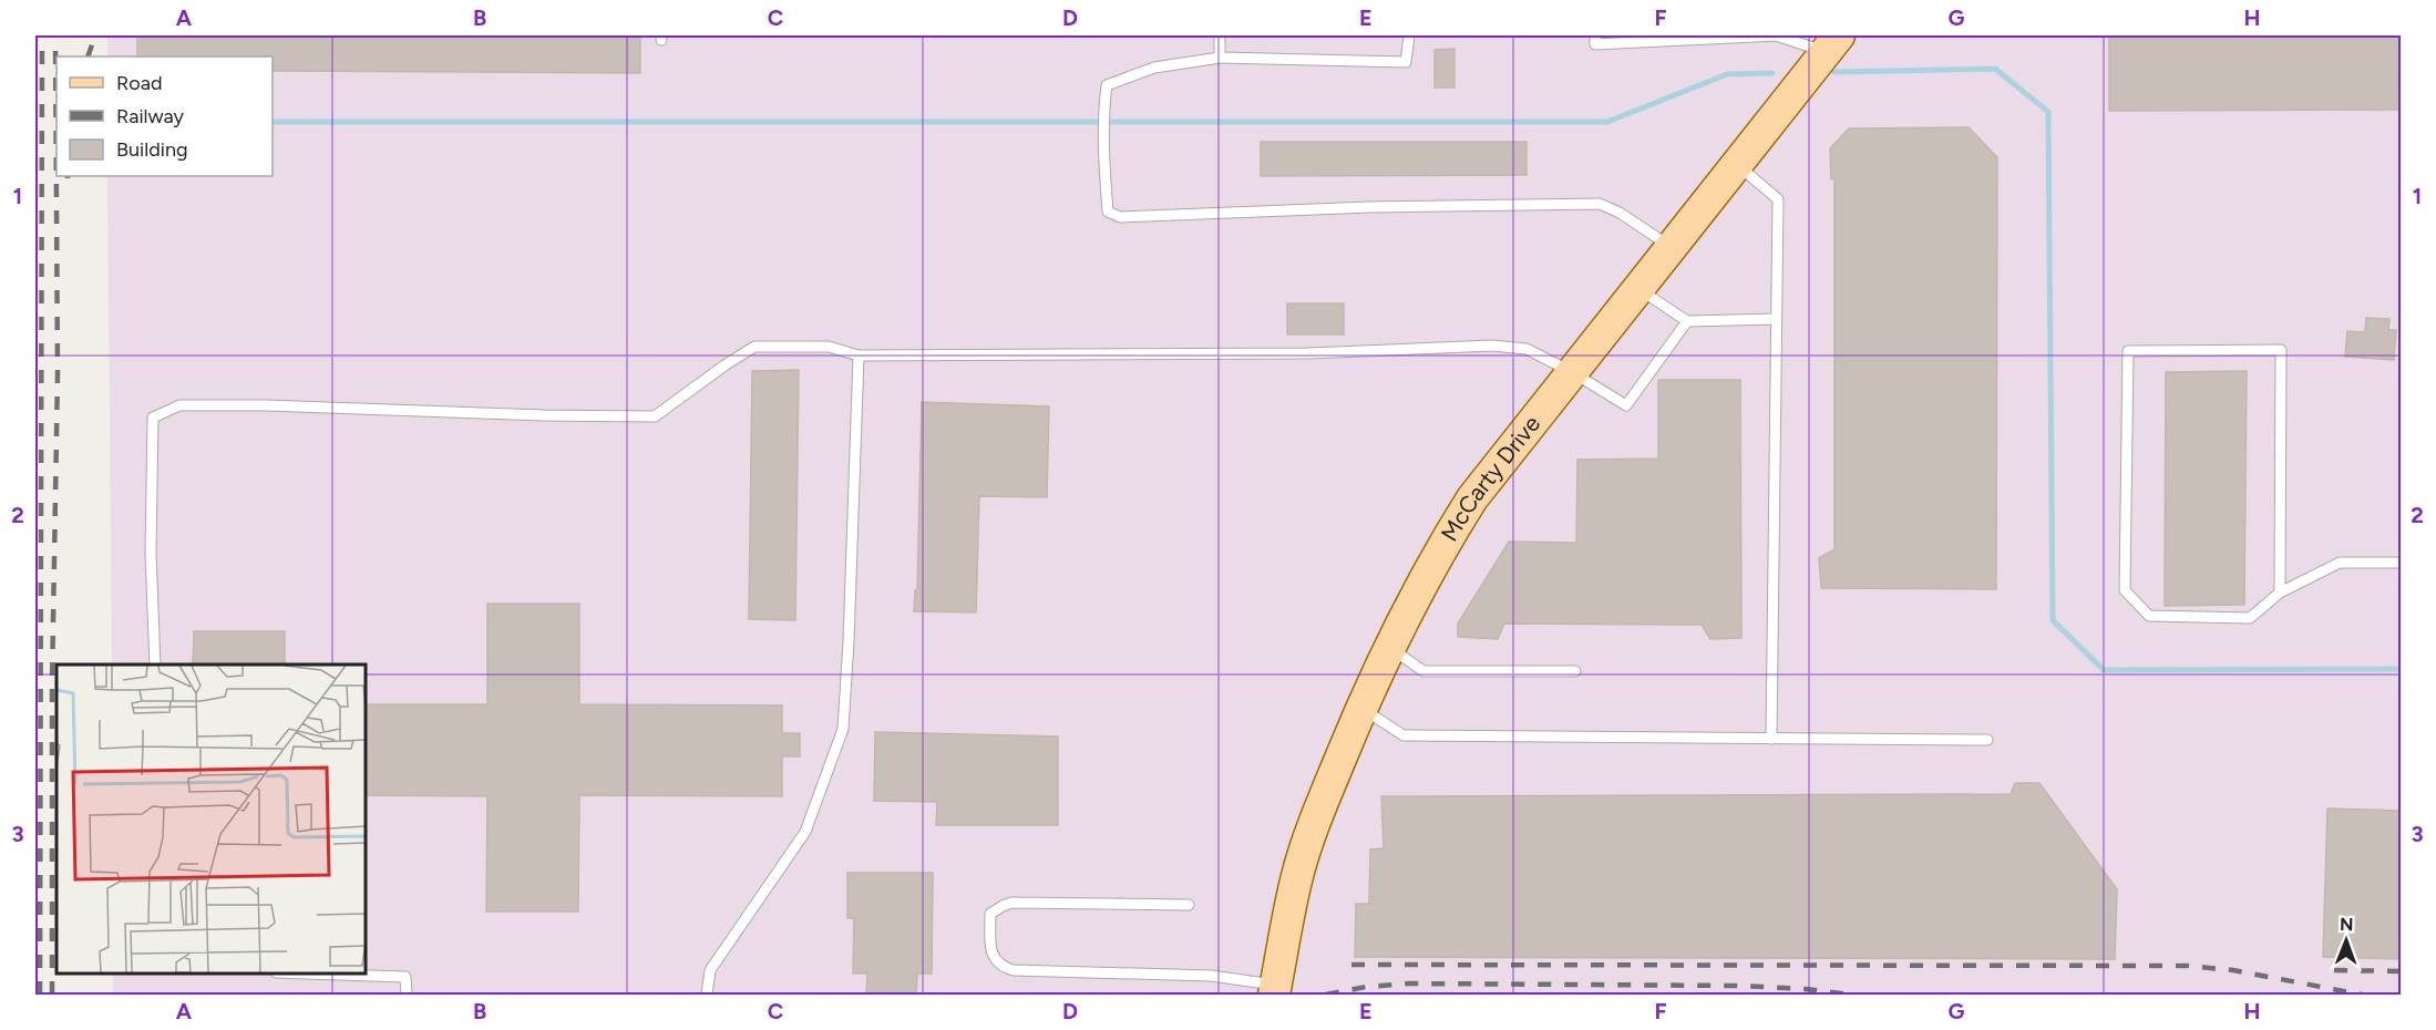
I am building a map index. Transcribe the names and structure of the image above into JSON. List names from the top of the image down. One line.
{"streets":{"main road":["McCarty Drive"]},"legend":["Road","Railway","Building"],"north":"top","grid":{"columns":["A","B","C","D","E","F","G","H"],"rows":["1","2","3"]}}
